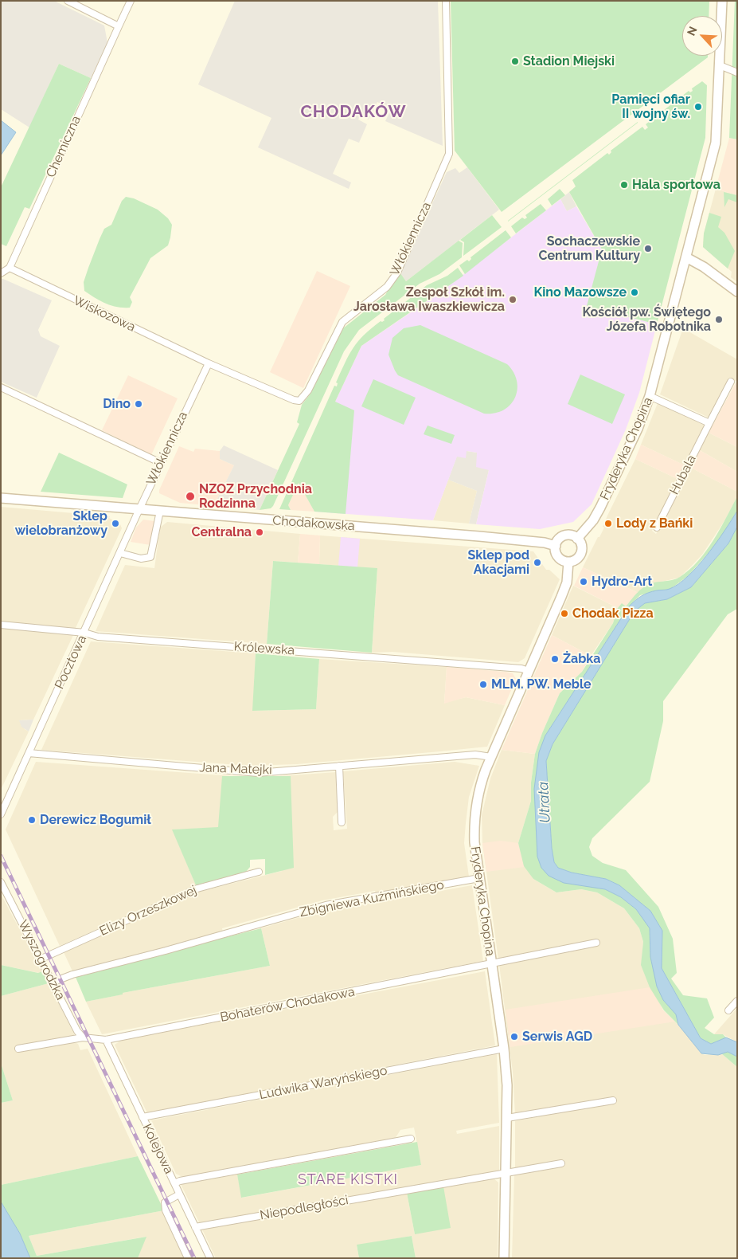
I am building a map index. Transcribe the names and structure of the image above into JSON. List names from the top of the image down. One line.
{"streets":{"main road":["Fryderyka Chopina","Chodakowska"],"street":["Chemiczna","Włókiennicza","Wiskozowa","Hubala","Królewska","Pocztowa","Jana Matejki","Zbigniewa Kuźmińskiego","Elizy Orzeszkowej","Wyszogrodzka","Bohaterów Chodakowa","Ludwika Waryńskiego","Kolejowa","Niepodległości"]},"crossings":[["Chemiczna","Wiskozowa"],["Włókiennicza","Wiskozowa"],["Włókiennicza","Chodakowska"],["Włókiennicza","Pocztowa"],["Fryderyka Chopina","Chodakowska"],["Fryderyka Chopina","Królewska"],["Fryderyka Chopina","Jana Matejki"],["Fryderyka Chopina","Zbigniewa Kuźmińskiego"],["Fryderyka Chopina","Bohaterów Chodakowa"],["Fryderyka Chopina","Ludwika Waryńskiego"],["Fryderyka Chopina","Niepodległości"],["Chodakowska","Pocztowa"],["Królewska","Pocztowa"],["Pocztowa","Jana Matejki"],["Zbigniewa Kuźmińskiego","Wyszogrodzka"],["Elizy Orzeszkowej","Wyszogrodzka"],["Wyszogrodzka","Bohaterów Chodakowa"],["Bohaterów Chodakowa","Kolejowa"],["Ludwika Waryńskiego","Kolejowa"],["Kolejowa","Niepodległości"]],"districts":["CHODAKÓW","STARE KISTKI"],"water":["Utrata"],"places":["Stadion Miejski","Pamięci ofiar II wojny św.","Hala sportowa","Sochaczewskie Centrum Kultury","Kino Mazowsze","Zespoł Szkół im. Jarosława Iwaszkiewicza","Kościół pw. Świętego Józefa Robotnika","Dino","NZOZ Przychodnia Rodzinna","Sklep wielobranżowy","Lody z Bańki","Centralna","Sklep pod Akacjami","Hydro-Art","Chodak Pizza","Żabka","MLM. PW. Meble","Derewicz Bogumił","Serwis AGD"],"north":"top left"}
